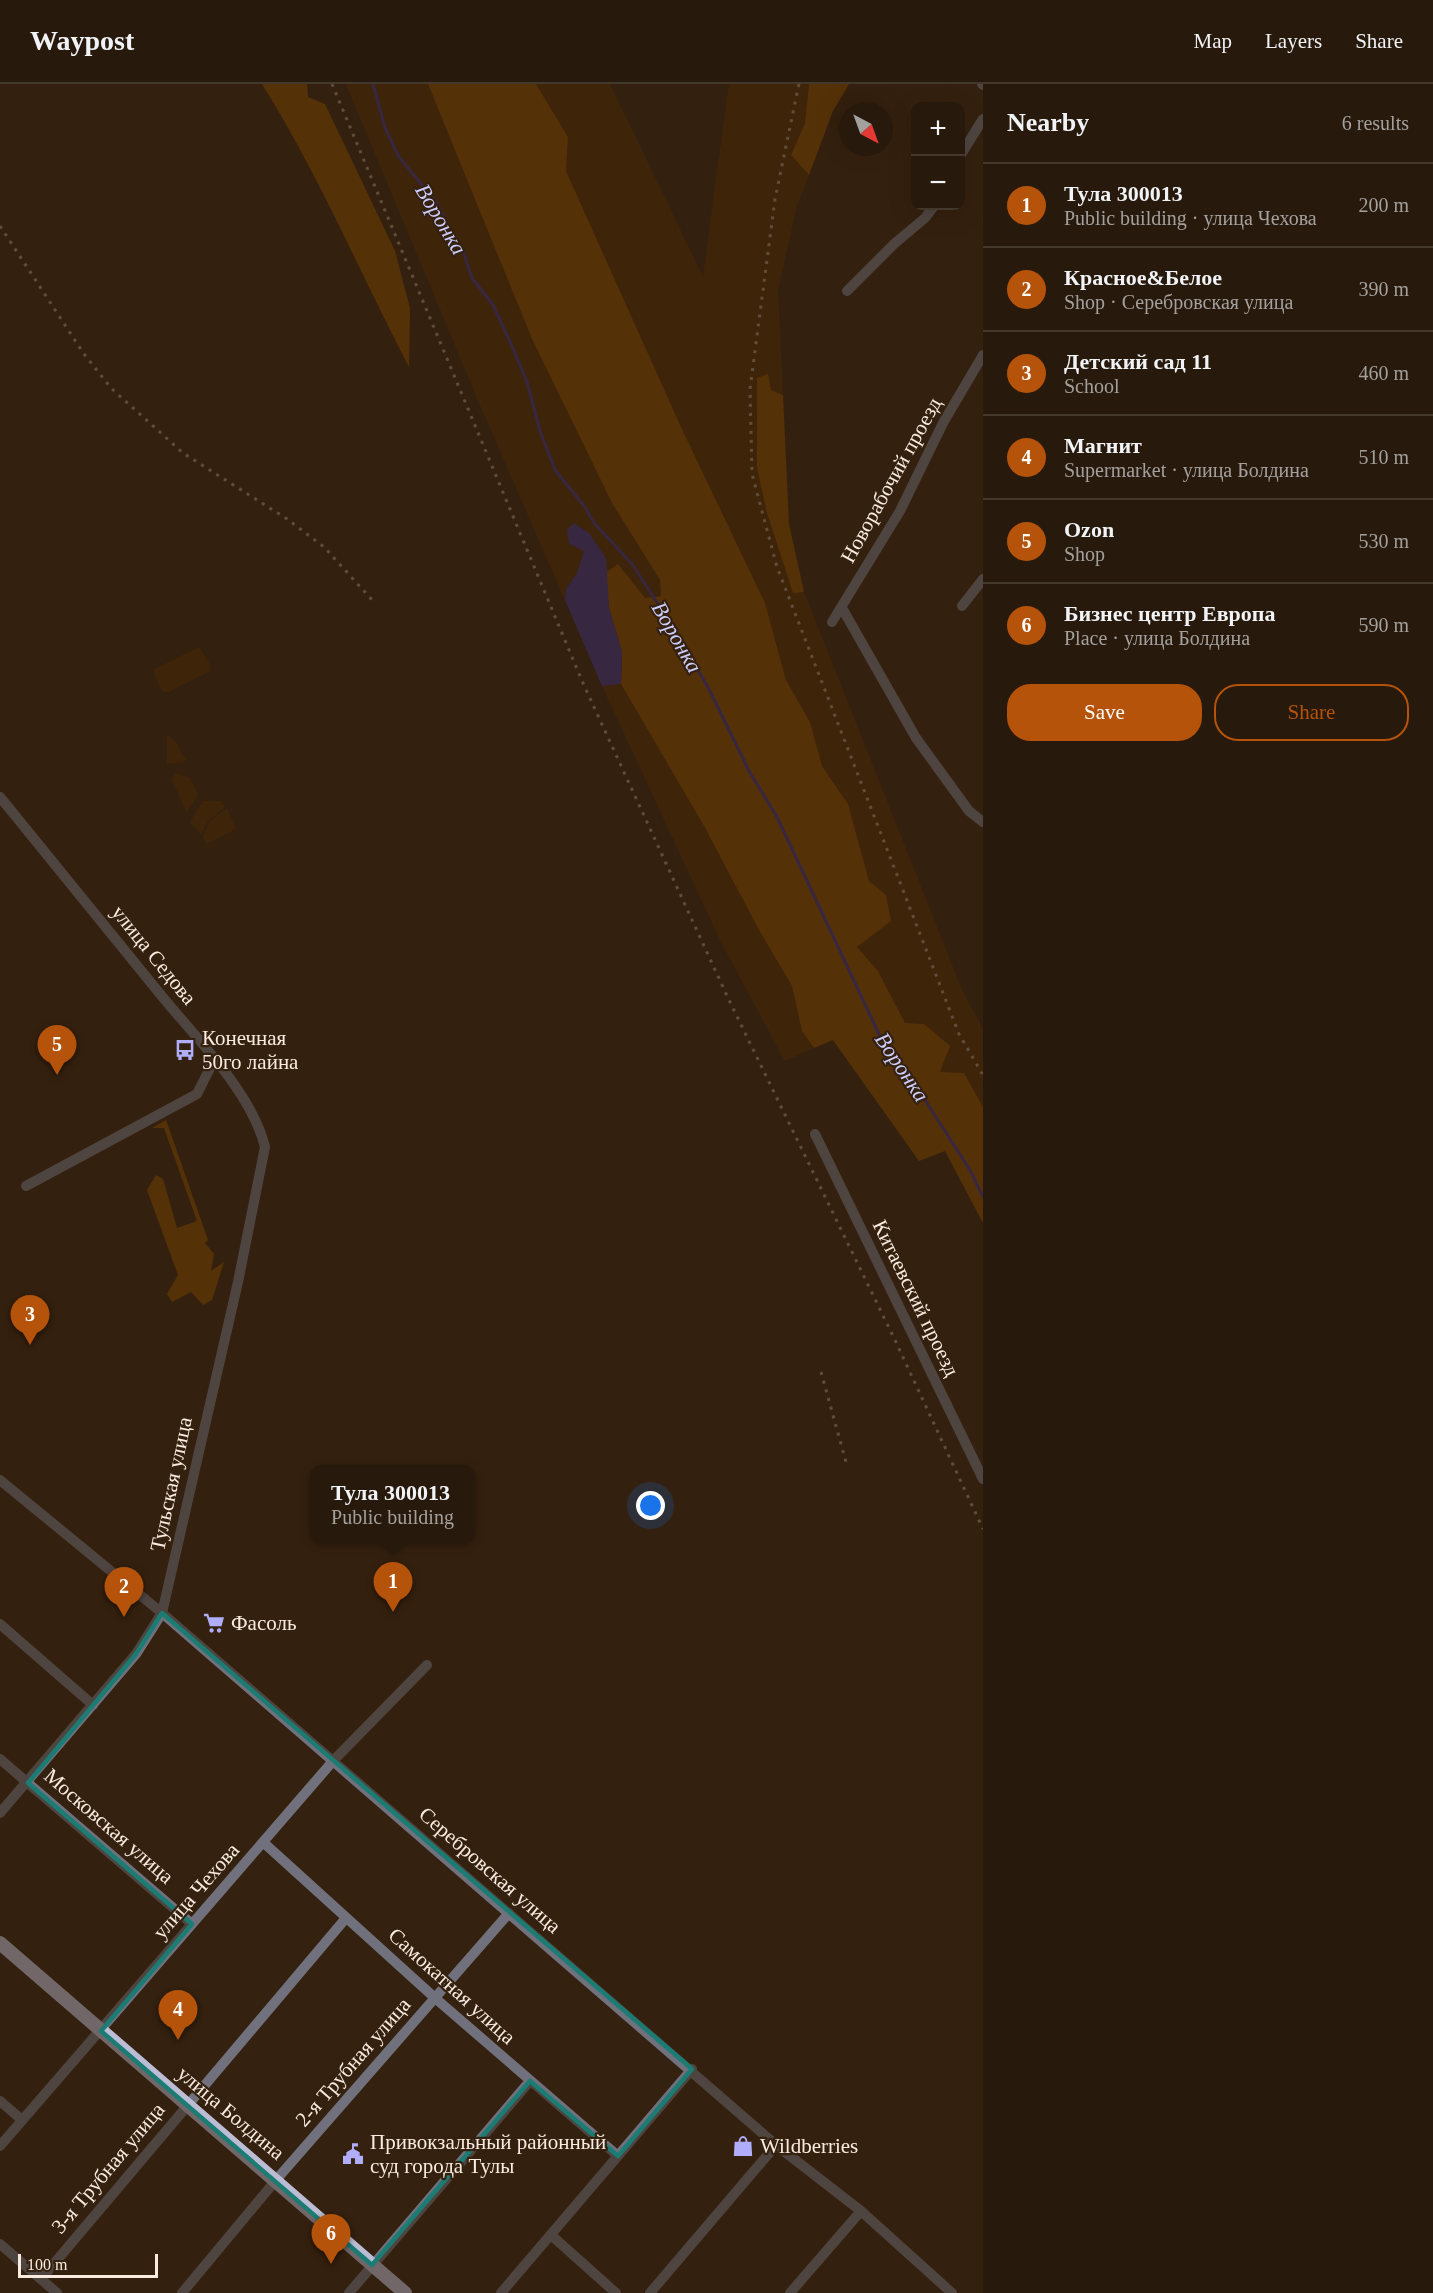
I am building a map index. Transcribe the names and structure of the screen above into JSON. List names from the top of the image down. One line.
{"streets":{"main road":["улица Болдина"],"street":["Новорабочий проезд","улица Седова","Китаевский проезд","Тульская улица","Московская улица","Серебровская улица","улица Чехова","Самокатная улица","2-я Трубная улица","3-я Трубная улица"]},"crossings":[["улица Седова","Тульская улица"],["Тульская улица","Московская улица"],["Тульская улица","Серебровская улица"],["Московская улица","улица Чехова"],["Серебровская улица","улица Чехова"],["Серебровская улица","2-я Трубная улица"],["улица Чехова","Самокатная улица"],["улица Чехова","улица Болдина"],["Самокатная улица","2-я Трубная улица"],["Самокатная улица","3-я Трубная улица"],["2-я Трубная улица","улица Болдина"],["улица Болдина","3-я Трубная улица"]],"water":["Воронка"],"places":{"bus stop":["Конечная 50го лайна"],"supermarket":["Фасоль"],"shop":["Wildberries"],"public building":["Привокзальный районный суд города Тулы"]},"scale_bar":"100 m","north":"bottom right","page":{"header":"Waypost","nav":["Map","Layers","Share"],"heading":["Nearby","6 results"],"map_buttons":["+","−"],"list":[{"mark":"1","name":"Тула 300013","note":"Public building · улица Чехова","value":"200 m"},{"mark":"2","name":"Красное&Белое","note":"Shop · Серебровская улица","value":"390 m"},{"mark":"3","name":"Детский сад 11","note":"School","value":"460 m"},{"mark":"4","name":"Магнит","note":"Supermarket · улица Болдина","value":"510 m"},{"mark":"5","name":"Ozon","note":"Shop","value":"530 m"},{"mark":"6","name":"Бизнес центр Европа","note":"Place · улица Болдина","value":"590 m"}],"buttons":["Save","Share"],"pins":["5","3","1","2","4","6"],"popup":["Тула 300013","Public building"],"scale":"100 m"}}
